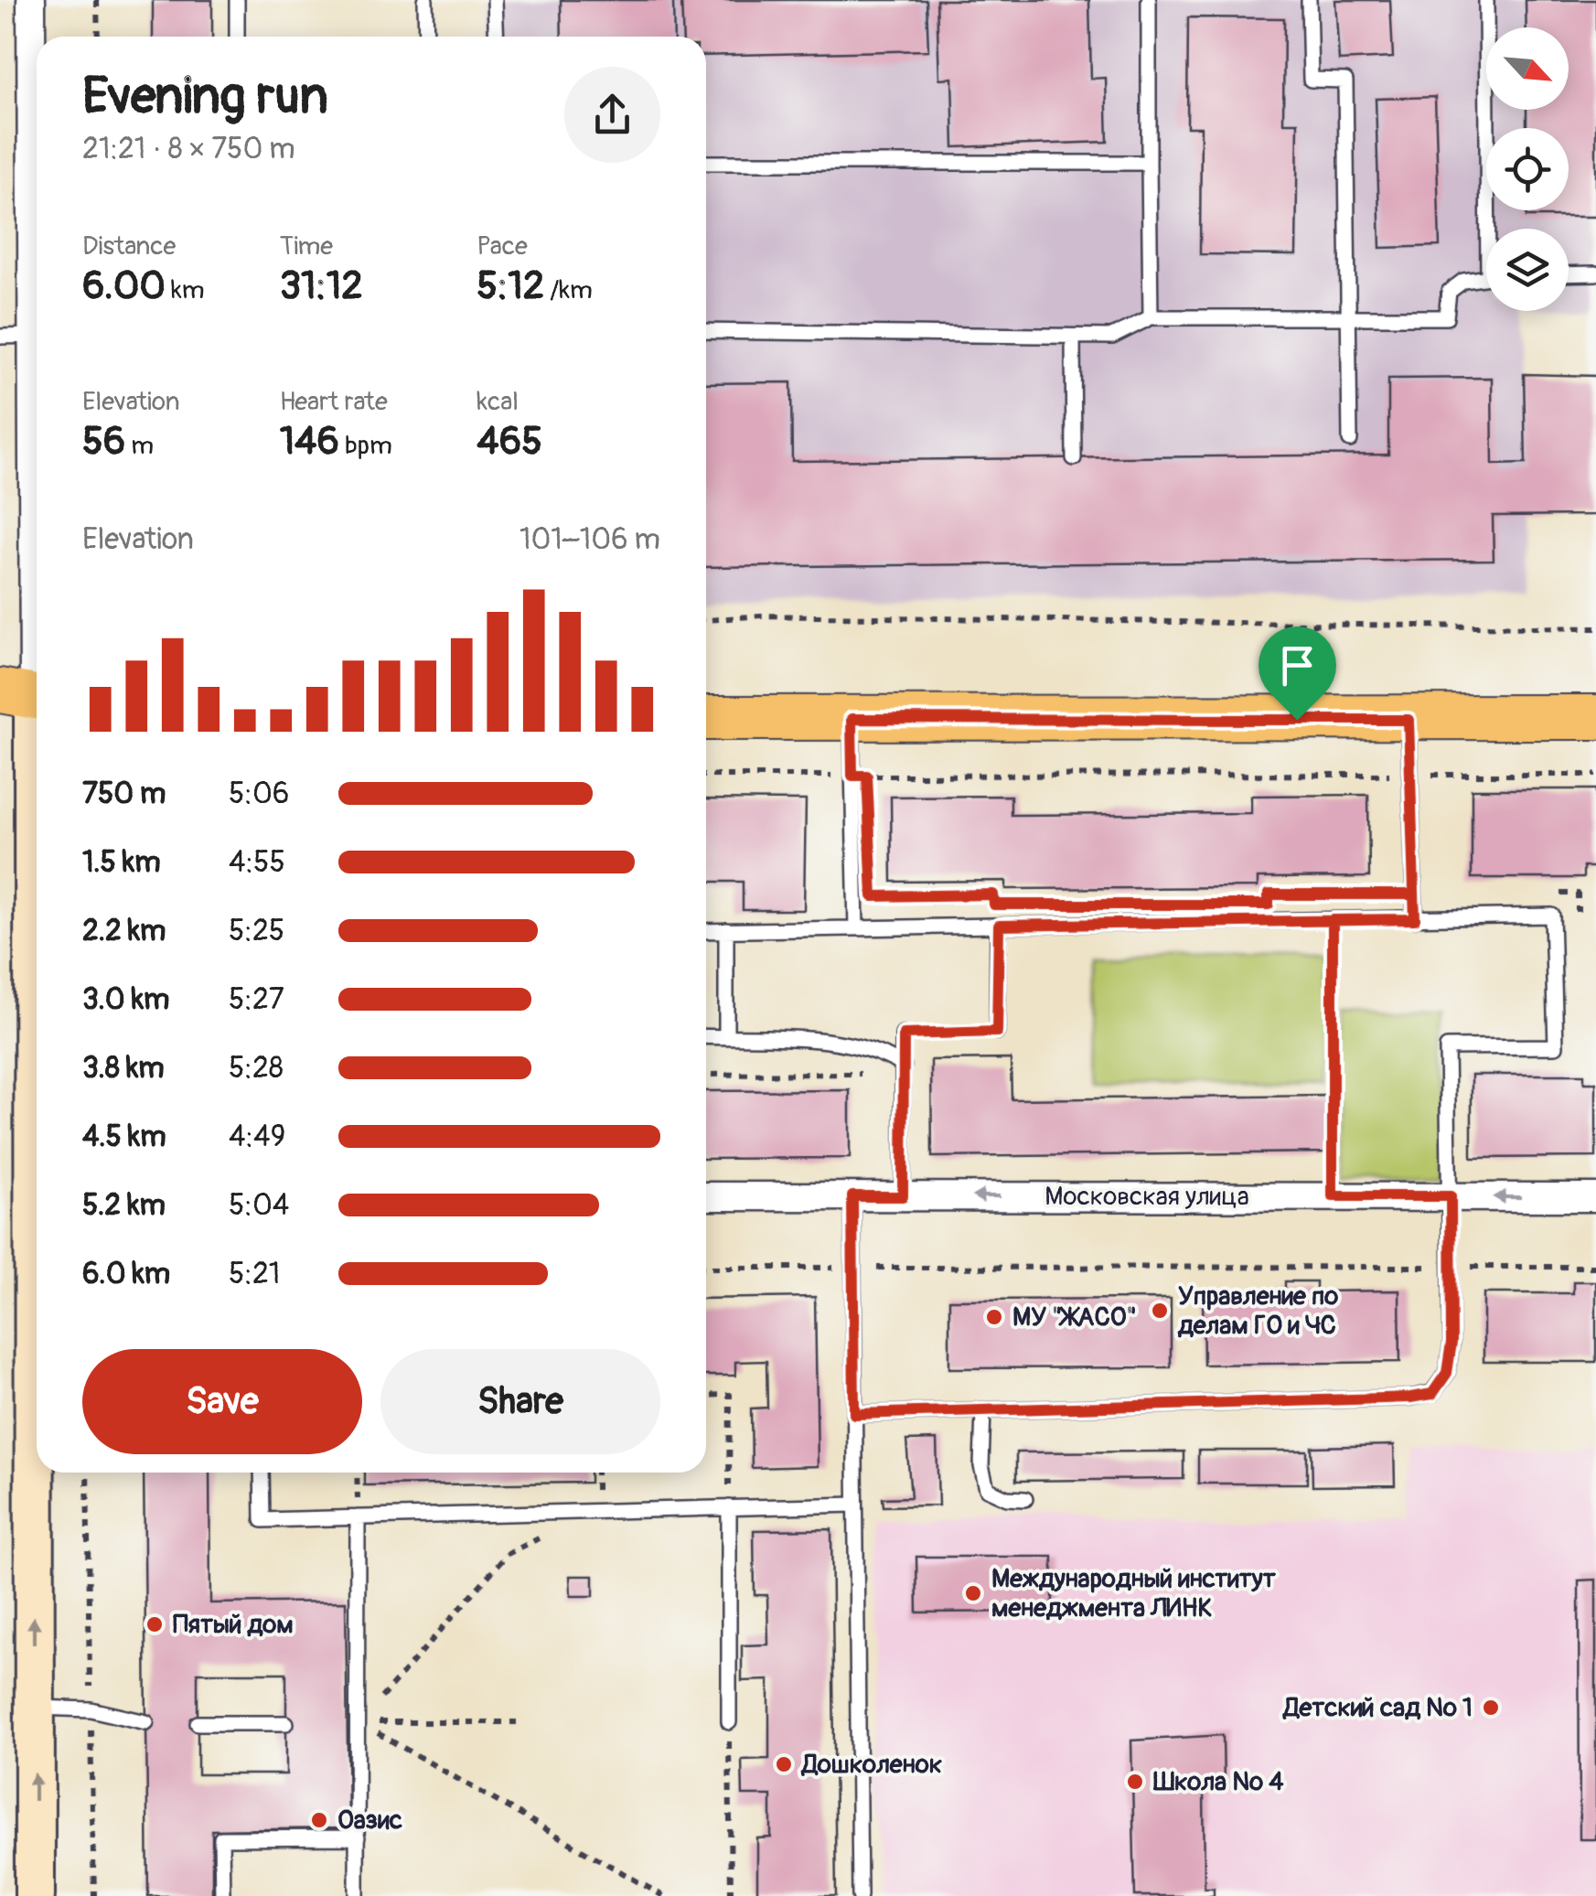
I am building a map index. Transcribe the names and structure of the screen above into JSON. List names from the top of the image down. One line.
{"streets":{"street":["Московская улица"]},"one_way":["Московская улица"],"places":["Управление по делам ГО и ЧС","МУ \"ЖАСО\"","Международный институт менеджмента ЛИНК","Пятый дом","Детский сад № 1","Дошколенок","Школа № 4","Оазис"],"north":"bottom right","page":{"heading":["Evening run","21:21 · 8 × 750 m"],"stats":[["Distance","6.00 km"],["Time","31:12"],["Pace","5:12 /km"],["Elevation","56 m"],["Heart rate","146 bpm"],["kcal","465"]],"chart":["Elevation","101–106 m"],"list":[{"name":"750 m","note":"5:06"},{"name":"1.5 km","note":"4:55"},{"name":"2.2 km","note":"5:25"},{"name":"3.0 km","note":"5:27"},{"name":"3.8 km","note":"5:28"},{"name":"4.5 km","note":"4:49"},{"name":"5.2 km","note":"5:04"},{"name":"6.0 km","note":"5:21"}],"buttons":["Save","Share"]}}
